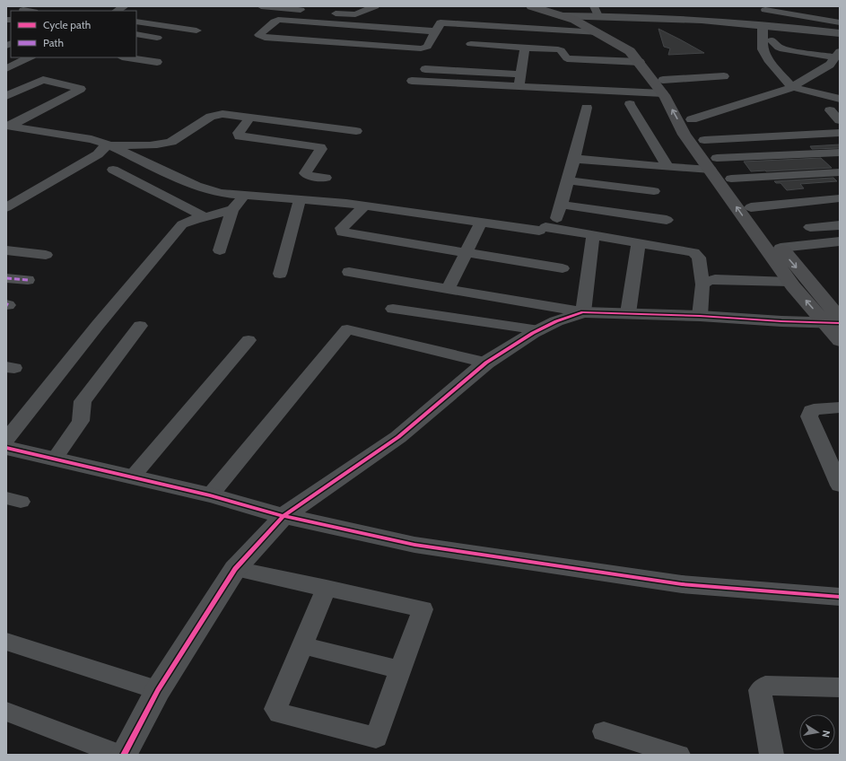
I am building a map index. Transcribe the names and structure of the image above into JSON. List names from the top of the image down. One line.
{"legend":["Cycle path","Path"],"north":"right"}
